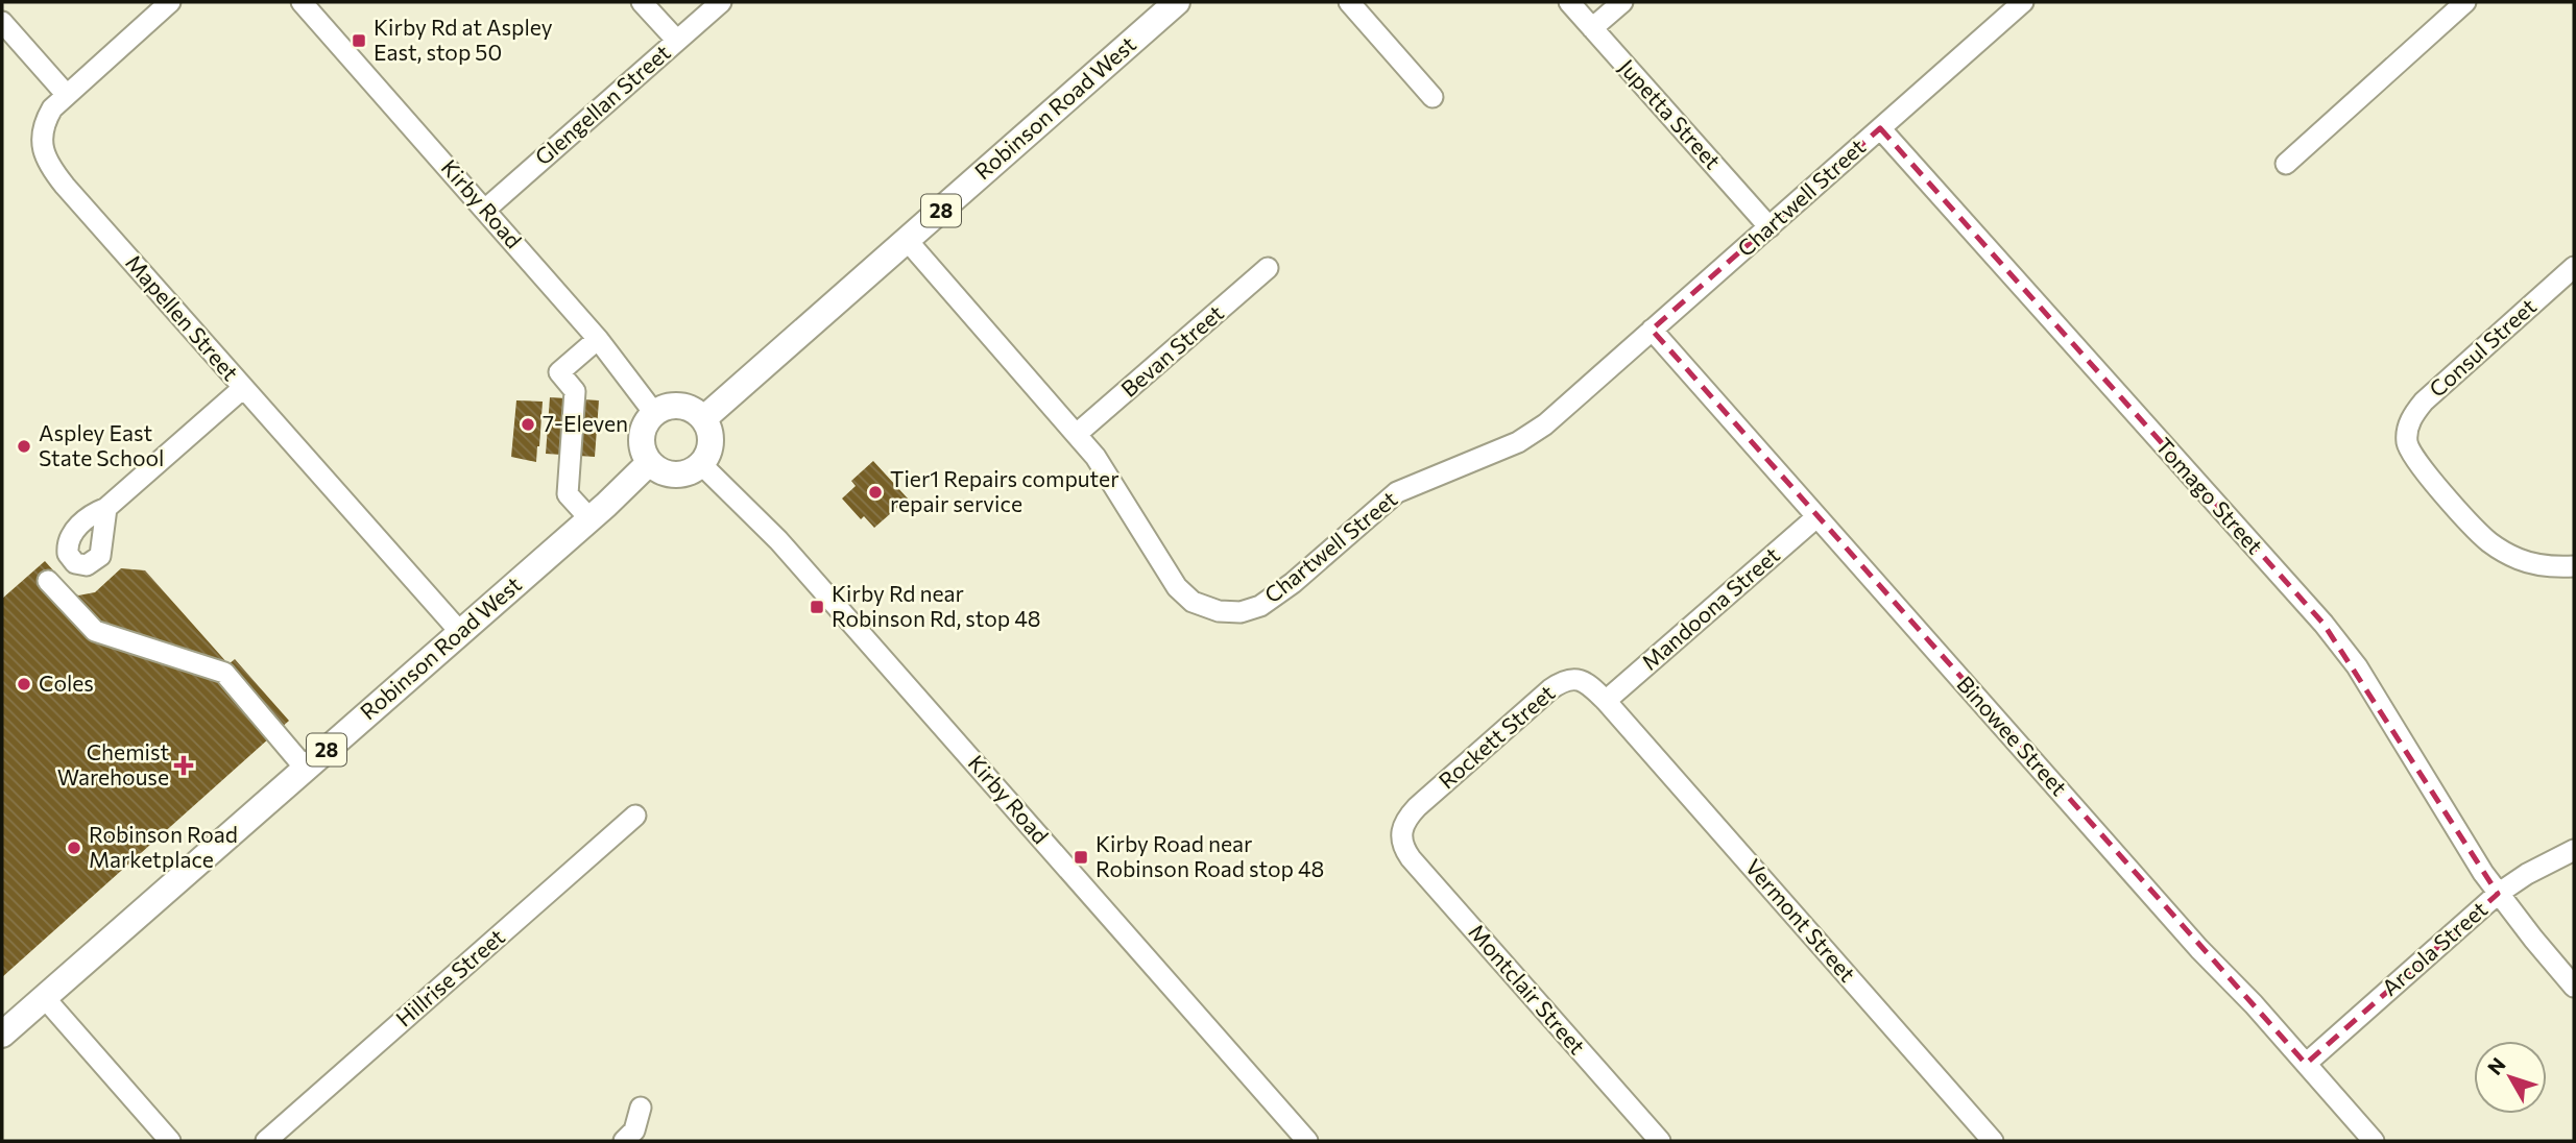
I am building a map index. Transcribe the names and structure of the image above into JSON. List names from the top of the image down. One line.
{"streets":{"main road":["Robinson Road West","28"],"street":["Glengellan Street","Jupetta Street","Chartwell Street","Kirby Road","Mapellen Street","Consul Street","Bevan Street","Tomago Street","Mandoona Street","Binowee Street","Rockett Street","Vermont Street","Arcola Street","Hillrise Street","Montclair Street"]},"crossings":[["Glengellan Street","Kirby Road"],["Robinson Road West","Chartwell Street"],["Robinson Road West","Kirby Road"],["Robinson Road West","Mapellen Street"],["Jupetta Street","Chartwell Street"],["Chartwell Street","Bevan Street"],["Chartwell Street","Tomago Street"],["Chartwell Street","Binowee Street"],["Tomago Street","Arcola Street"],["Mandoona Street","Binowee Street"],["Mandoona Street","Rockett Street"],["Mandoona Street","Vermont Street"],["Binowee Street","Arcola Street"],["Rockett Street","Vermont Street"],["Rockett Street","Montclair Street"]],"places":{"transit":["Kirby Rd at Aspley East, stop 50","Kirby Rd near Robinson Rd, stop 48","Kirby Road near Robinson Road stop 48"],"other":["7-Eleven","Aspley East State School","Tier1 Repairs computer repair service","Coles","Robinson Road Marketplace"],"health":["Chemist Warehouse"]},"north":"top left"}
